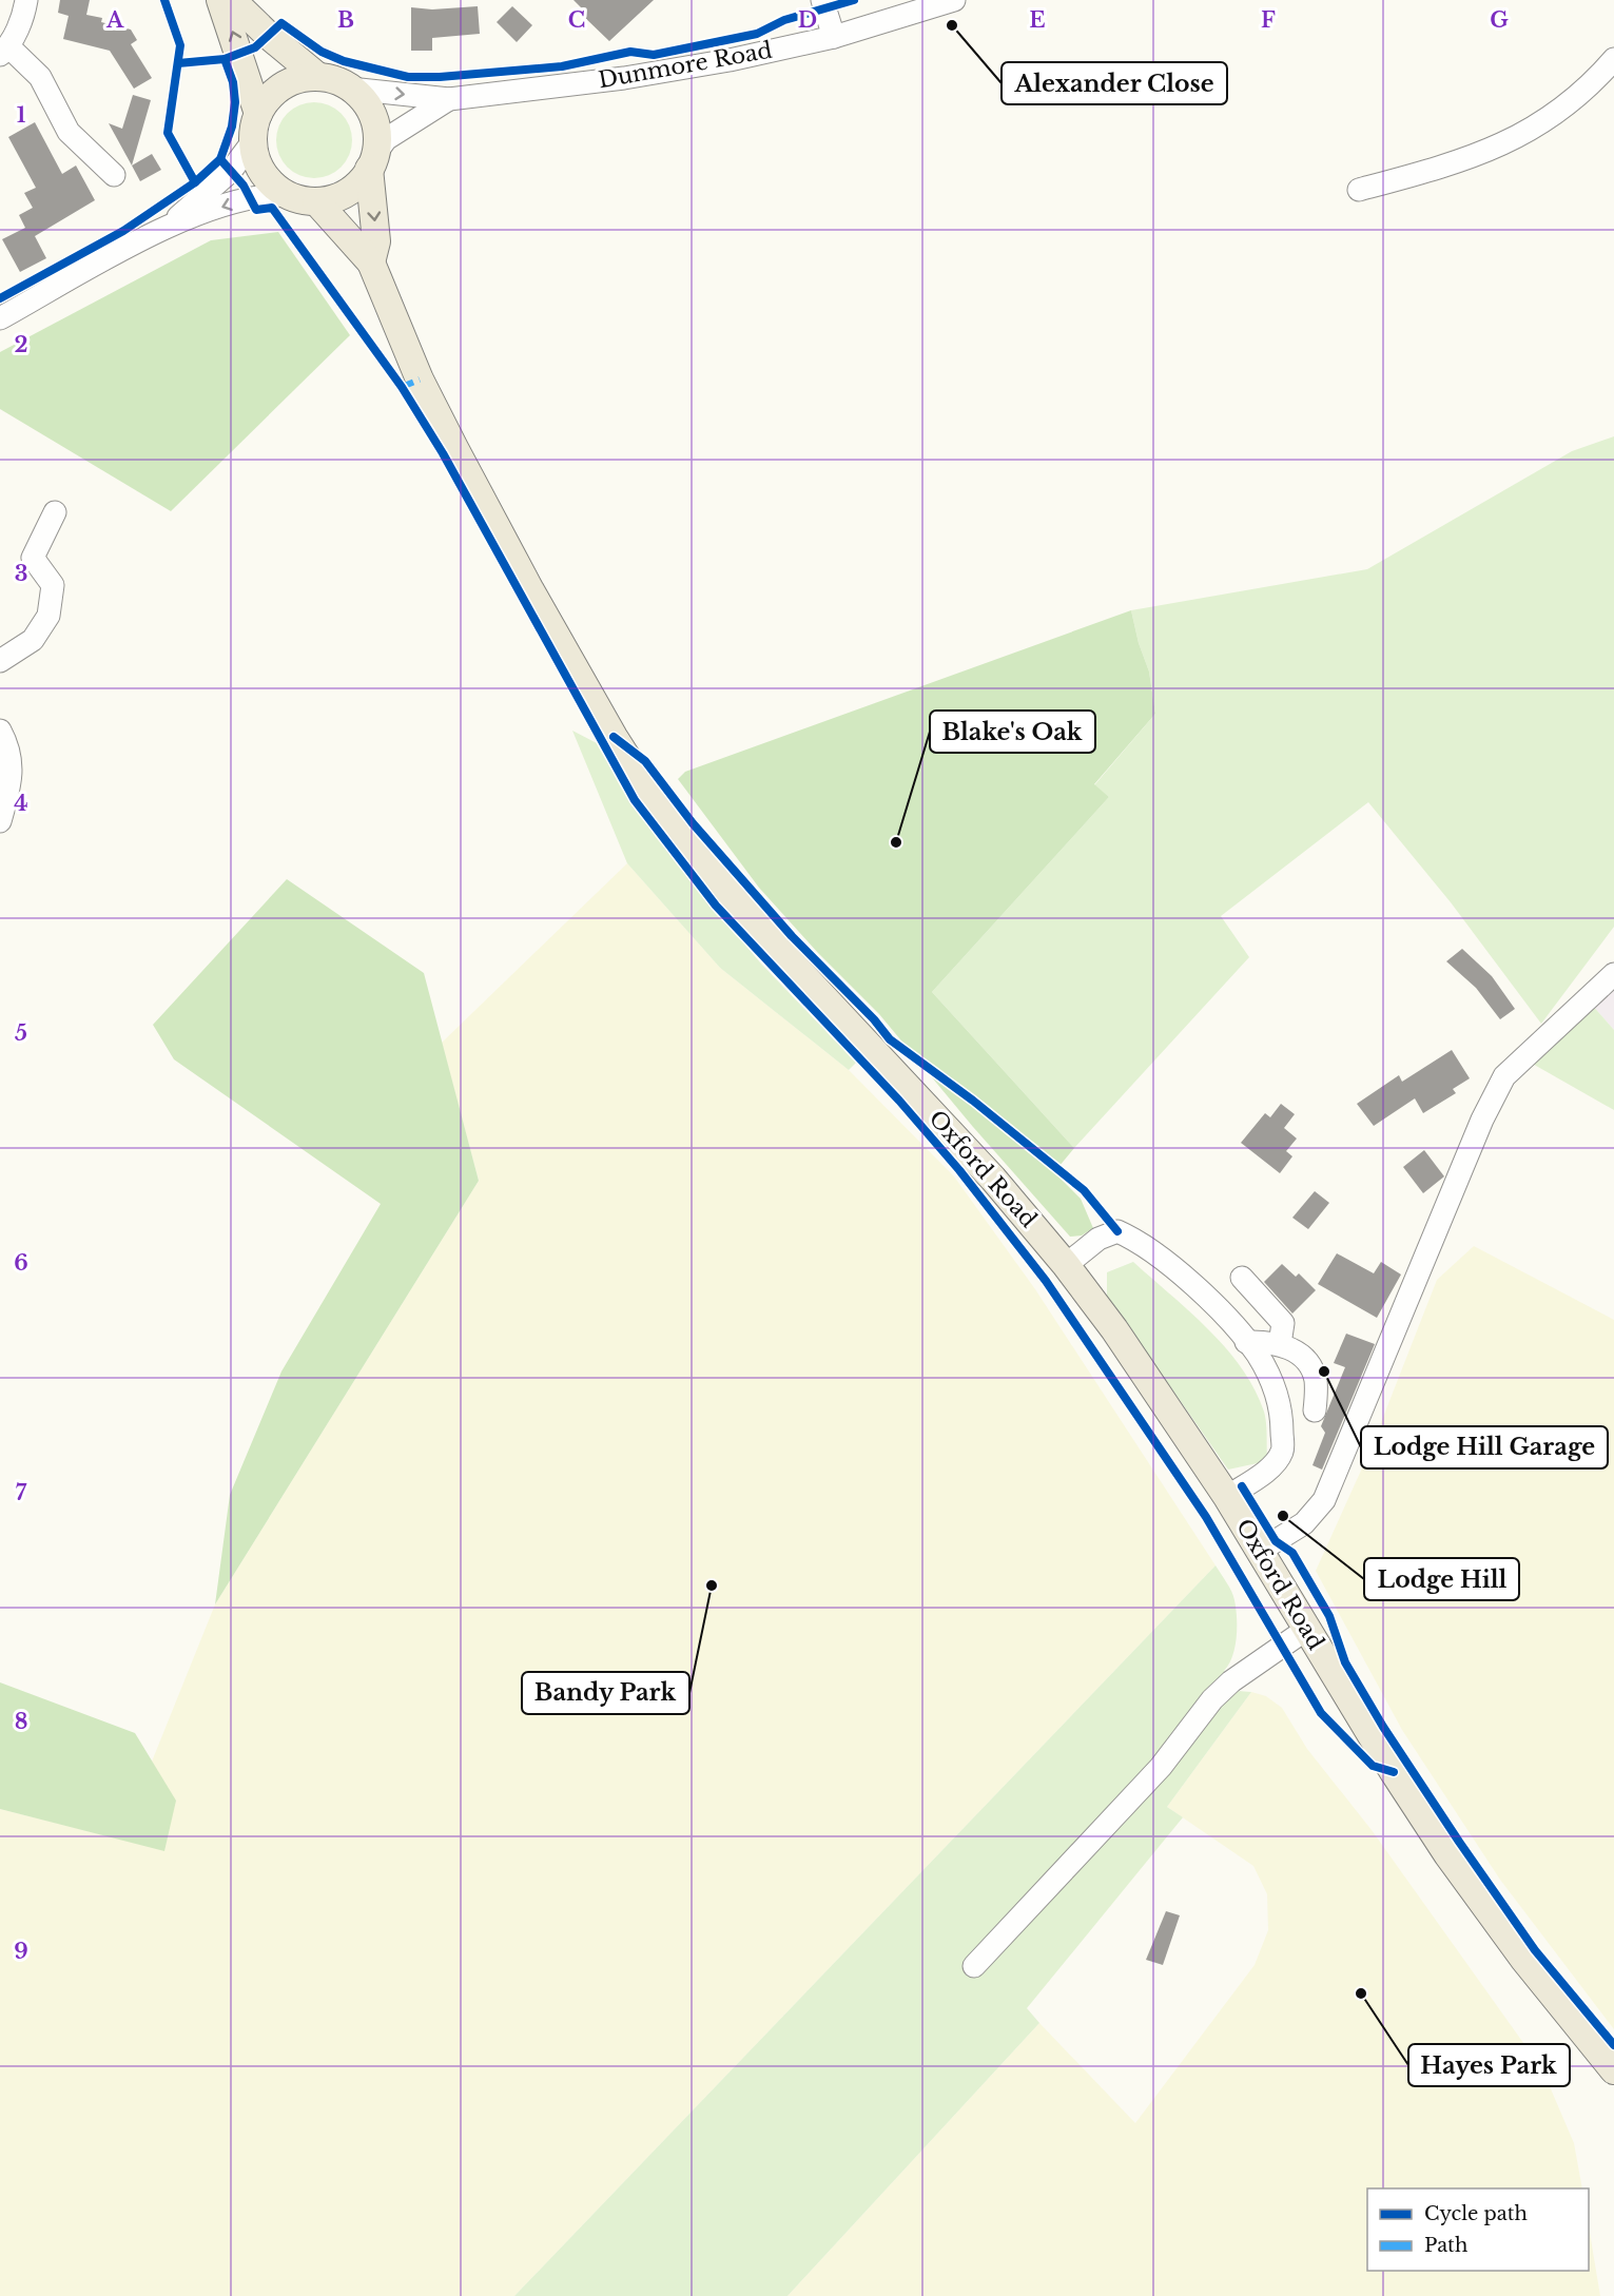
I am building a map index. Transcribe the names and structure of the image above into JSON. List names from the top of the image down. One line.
{"streets":{"main road":["Oxford Road"],"street":["Dunmore Road"]},"crossings":[["Dunmore Road","Oxford Road"]],"places":["Alexander Close","Blake's Oak","Lodge Hill Garage","Lodge Hill","Bandy Park","Hayes Park"],"legend":["Cycle path","Path"],"grid":{"columns":["A","B","C","D","E","F","G"],"rows":["1","2","3","4","5","6","7","8","9"]}}
